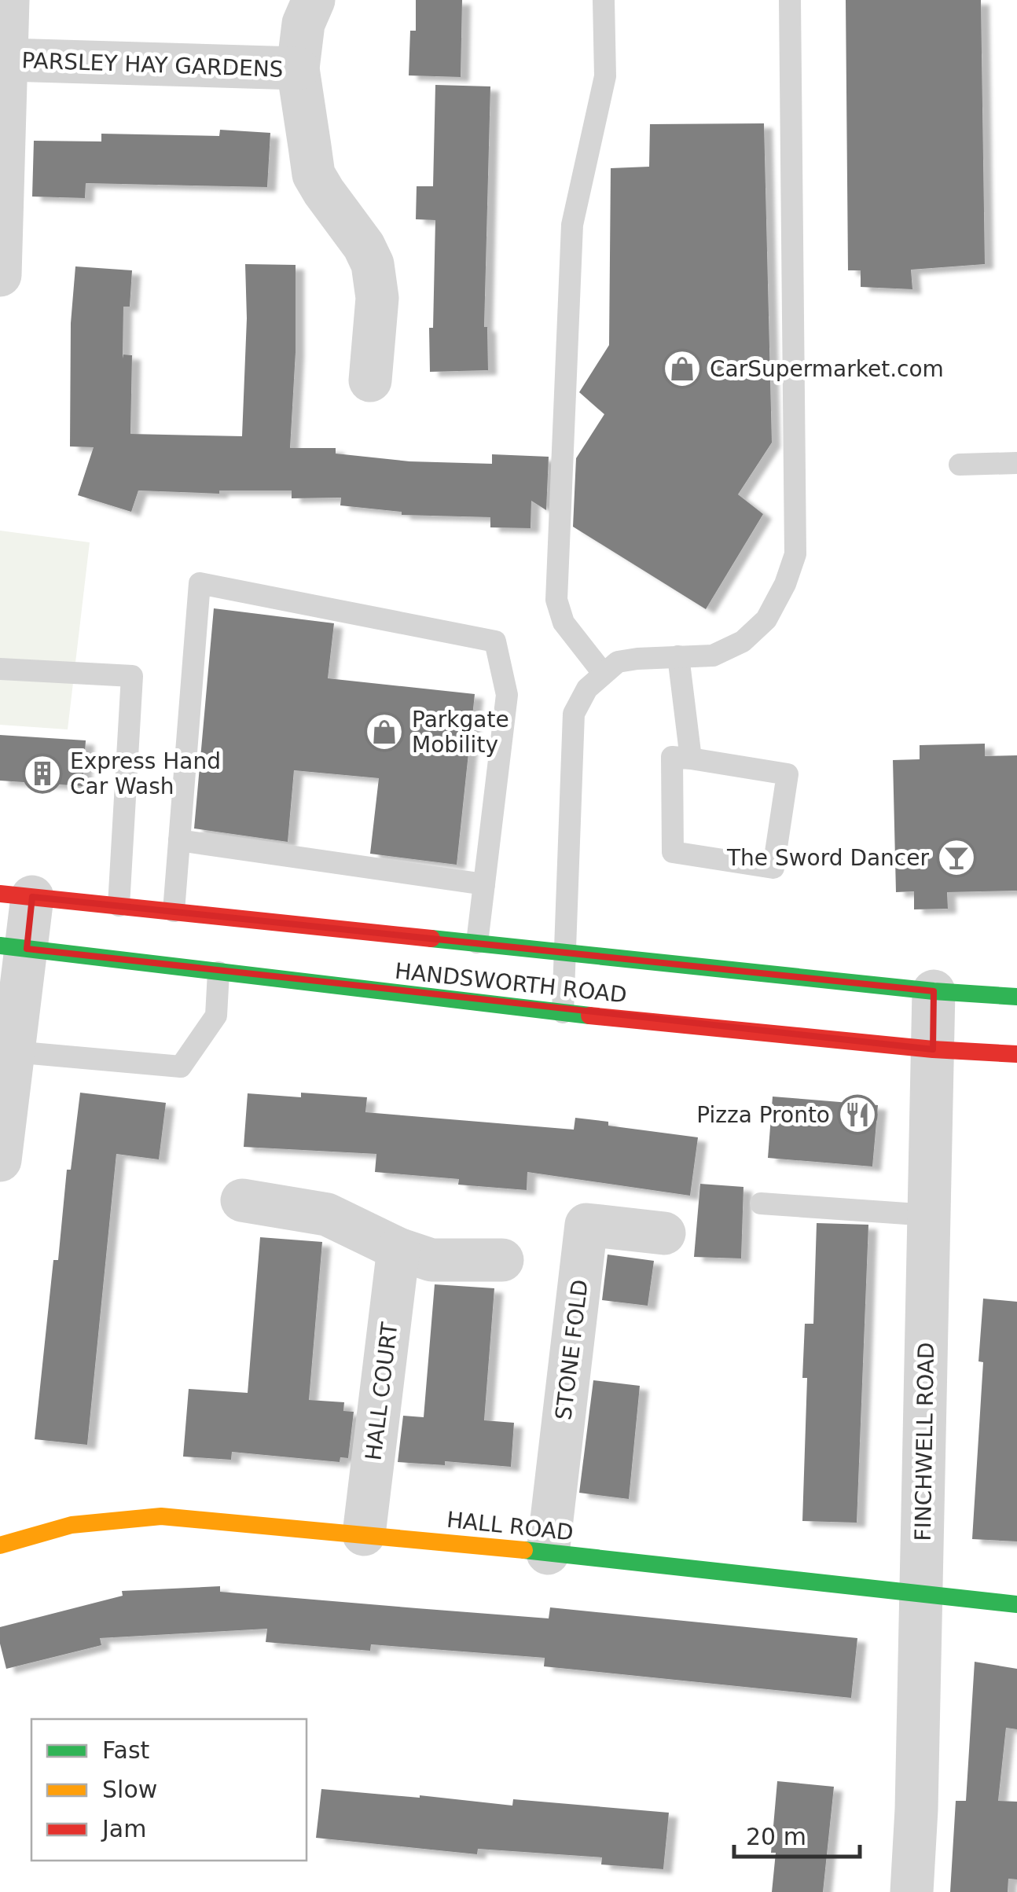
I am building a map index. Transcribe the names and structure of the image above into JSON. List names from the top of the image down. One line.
{"streets":{"main road":["HANDSWORTH ROAD","HALL ROAD"],"street":["PARSLEY HAY GARDENS","STONE FOLD","HALL COURT","FINCHWELL ROAD"]},"crossings":[["HANDSWORTH ROAD","FINCHWELL ROAD"],["STONE FOLD","HALL ROAD"],["HALL COURT","HALL ROAD"],["FINCHWELL ROAD","HALL ROAD"]],"places":{"shop":["CarSupermarket.com","Parkgate Mobility"],"building":["Express Hand Car Wash"],"bar":["The Sword Dancer"],"restaurant":["Pizza Pronto"]},"legend":["Fast","Slow","Jam"],"scale_bar":"20 m"}
